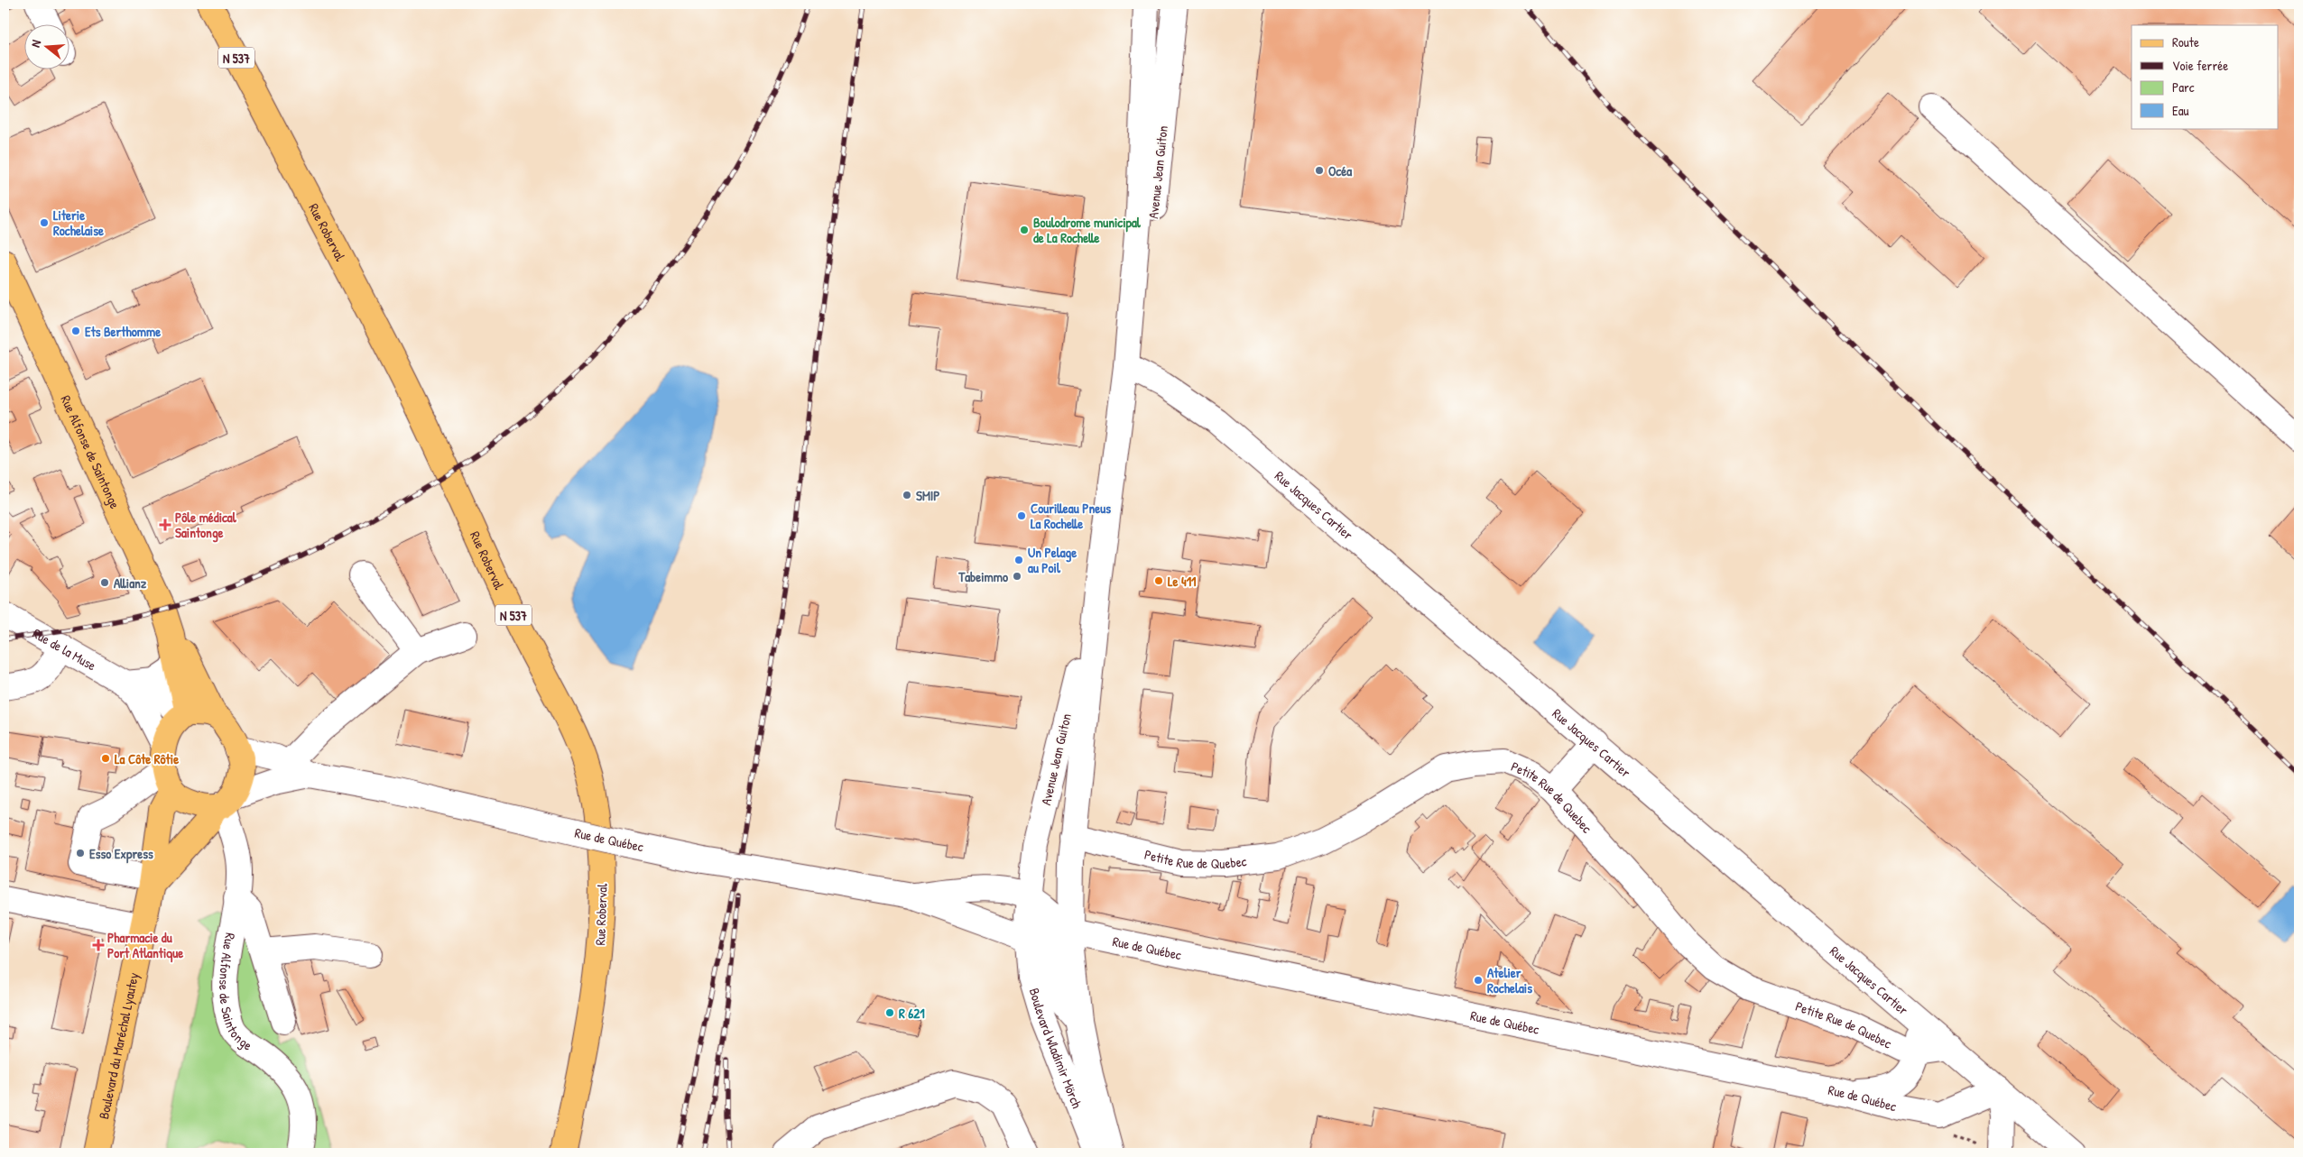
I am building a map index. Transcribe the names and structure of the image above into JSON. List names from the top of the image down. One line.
{"streets":{"main road":["N 537","Rue Roberval","Rue Alfonse de Saintonge","Boulevard du Maréchal Lyautey"],"street":["Avenue Jean Guiton","Rue Jacques Cartier","Rue de la Muse","Petite Rue de Quebec","Rue de Québec","Boulevard Wladimir Mörch"]},"crossings":[["Avenue Jean Guiton","Rue Jacques Cartier"],["Avenue Jean Guiton","Petite Rue de Quebec"],["Avenue Jean Guiton","Rue de Québec"],["Avenue Jean Guiton","Boulevard Wladimir Mörch"],["Rue Alfonse de Saintonge","Rue de la Muse"],["Rue Alfonse de Saintonge","Rue de Québec"],["Rue Alfonse de Saintonge","Boulevard du Maréchal Lyautey"],["Rue Jacques Cartier","Petite Rue de Quebec"],["Rue de la Muse","Rue de Québec"],["Rue de la Muse","Boulevard du Maréchal Lyautey"],["Rue de Québec","Boulevard du Maréchal Lyautey"],["Rue de Québec","Boulevard Wladimir Mörch"]],"places":{"other":["Océa","Literie Rochelaise","Boulodrome municipal de La Rochelle","Ets Berthomme","SMIP","Courilleau Pneus La Rochelle","Un Pelage au Poil","Tabeimmo","Le 411","Allianz","La Côte Rôtie","Esso Express","Atelier Rochelais","R 621"],"health":["Pôle médical Saintonge","Pharmacie du Port Atlantique"]},"legend":["Route","Voie ferrée","Parc","Eau"],"north":"left"}
